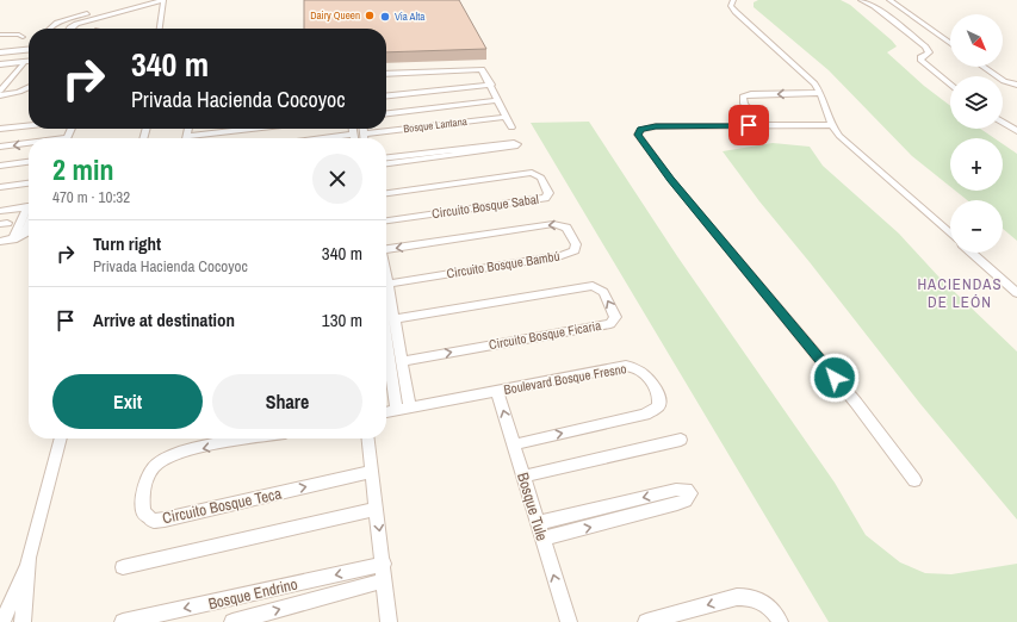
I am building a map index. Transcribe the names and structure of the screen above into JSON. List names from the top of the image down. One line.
{"streets":{"street":["Bosque Lantana","Circuito Bosque Sabal","Circuito Bosque Bambú","Circuito Bosque Ficaria","Boulevard Bosque Fresno","Circuito Bosque Teca","Bosque Tule","Bosque Endrino"]},"crossings":[["Boulevard Bosque Fresno","Bosque Tule"]],"one_way":["Bosque Tule"],"districts":["HACIENDAS DE LEÓN"],"places":["Dairy Queen","Via Alta"],"north":"bottom right","page":{"map_buttons":["+","−"],"turn":["340 m","Privada Hacienda Cocoyoc"],"heading":["2 min","470 m · 10:32"],"list":[{"name":"Turn right","note":"Privada Hacienda Cocoyoc","value":"340 m"},{"name":"Arrive at destination","value":"130 m"}],"buttons":["Exit","Share"]}}
